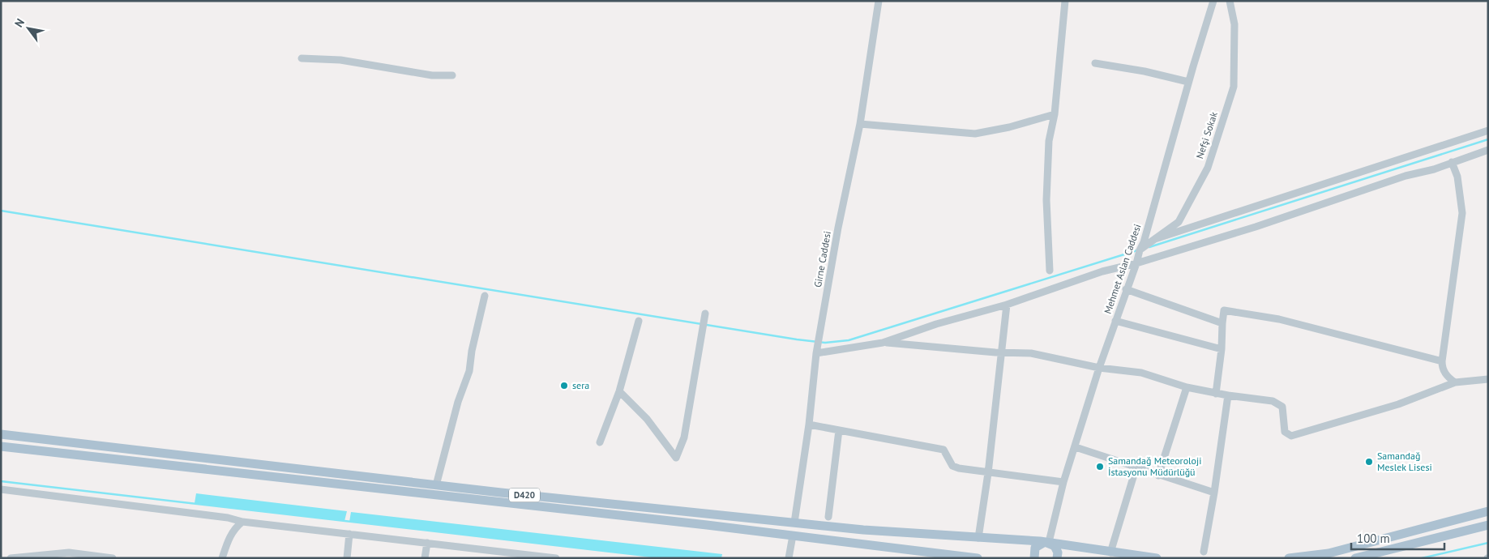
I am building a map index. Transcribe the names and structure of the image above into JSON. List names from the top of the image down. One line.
{"streets":{"main road":["D420"],"street":["Nefşi Sokak","Girne Caddesi","Mehmet Aslan Caddesi"]},"crossings":[["Nefşi Sokak","Mehmet Aslan Caddesi"],["Girne Caddesi","D420"],["Mehmet Aslan Caddesi","D420"]],"places":["sera","Samandağ Meslek Lisesi","Samandağ Meteoroloji İstasyonu Müdürlüğü"],"scale_bar":"100 m","north":"top left"}
